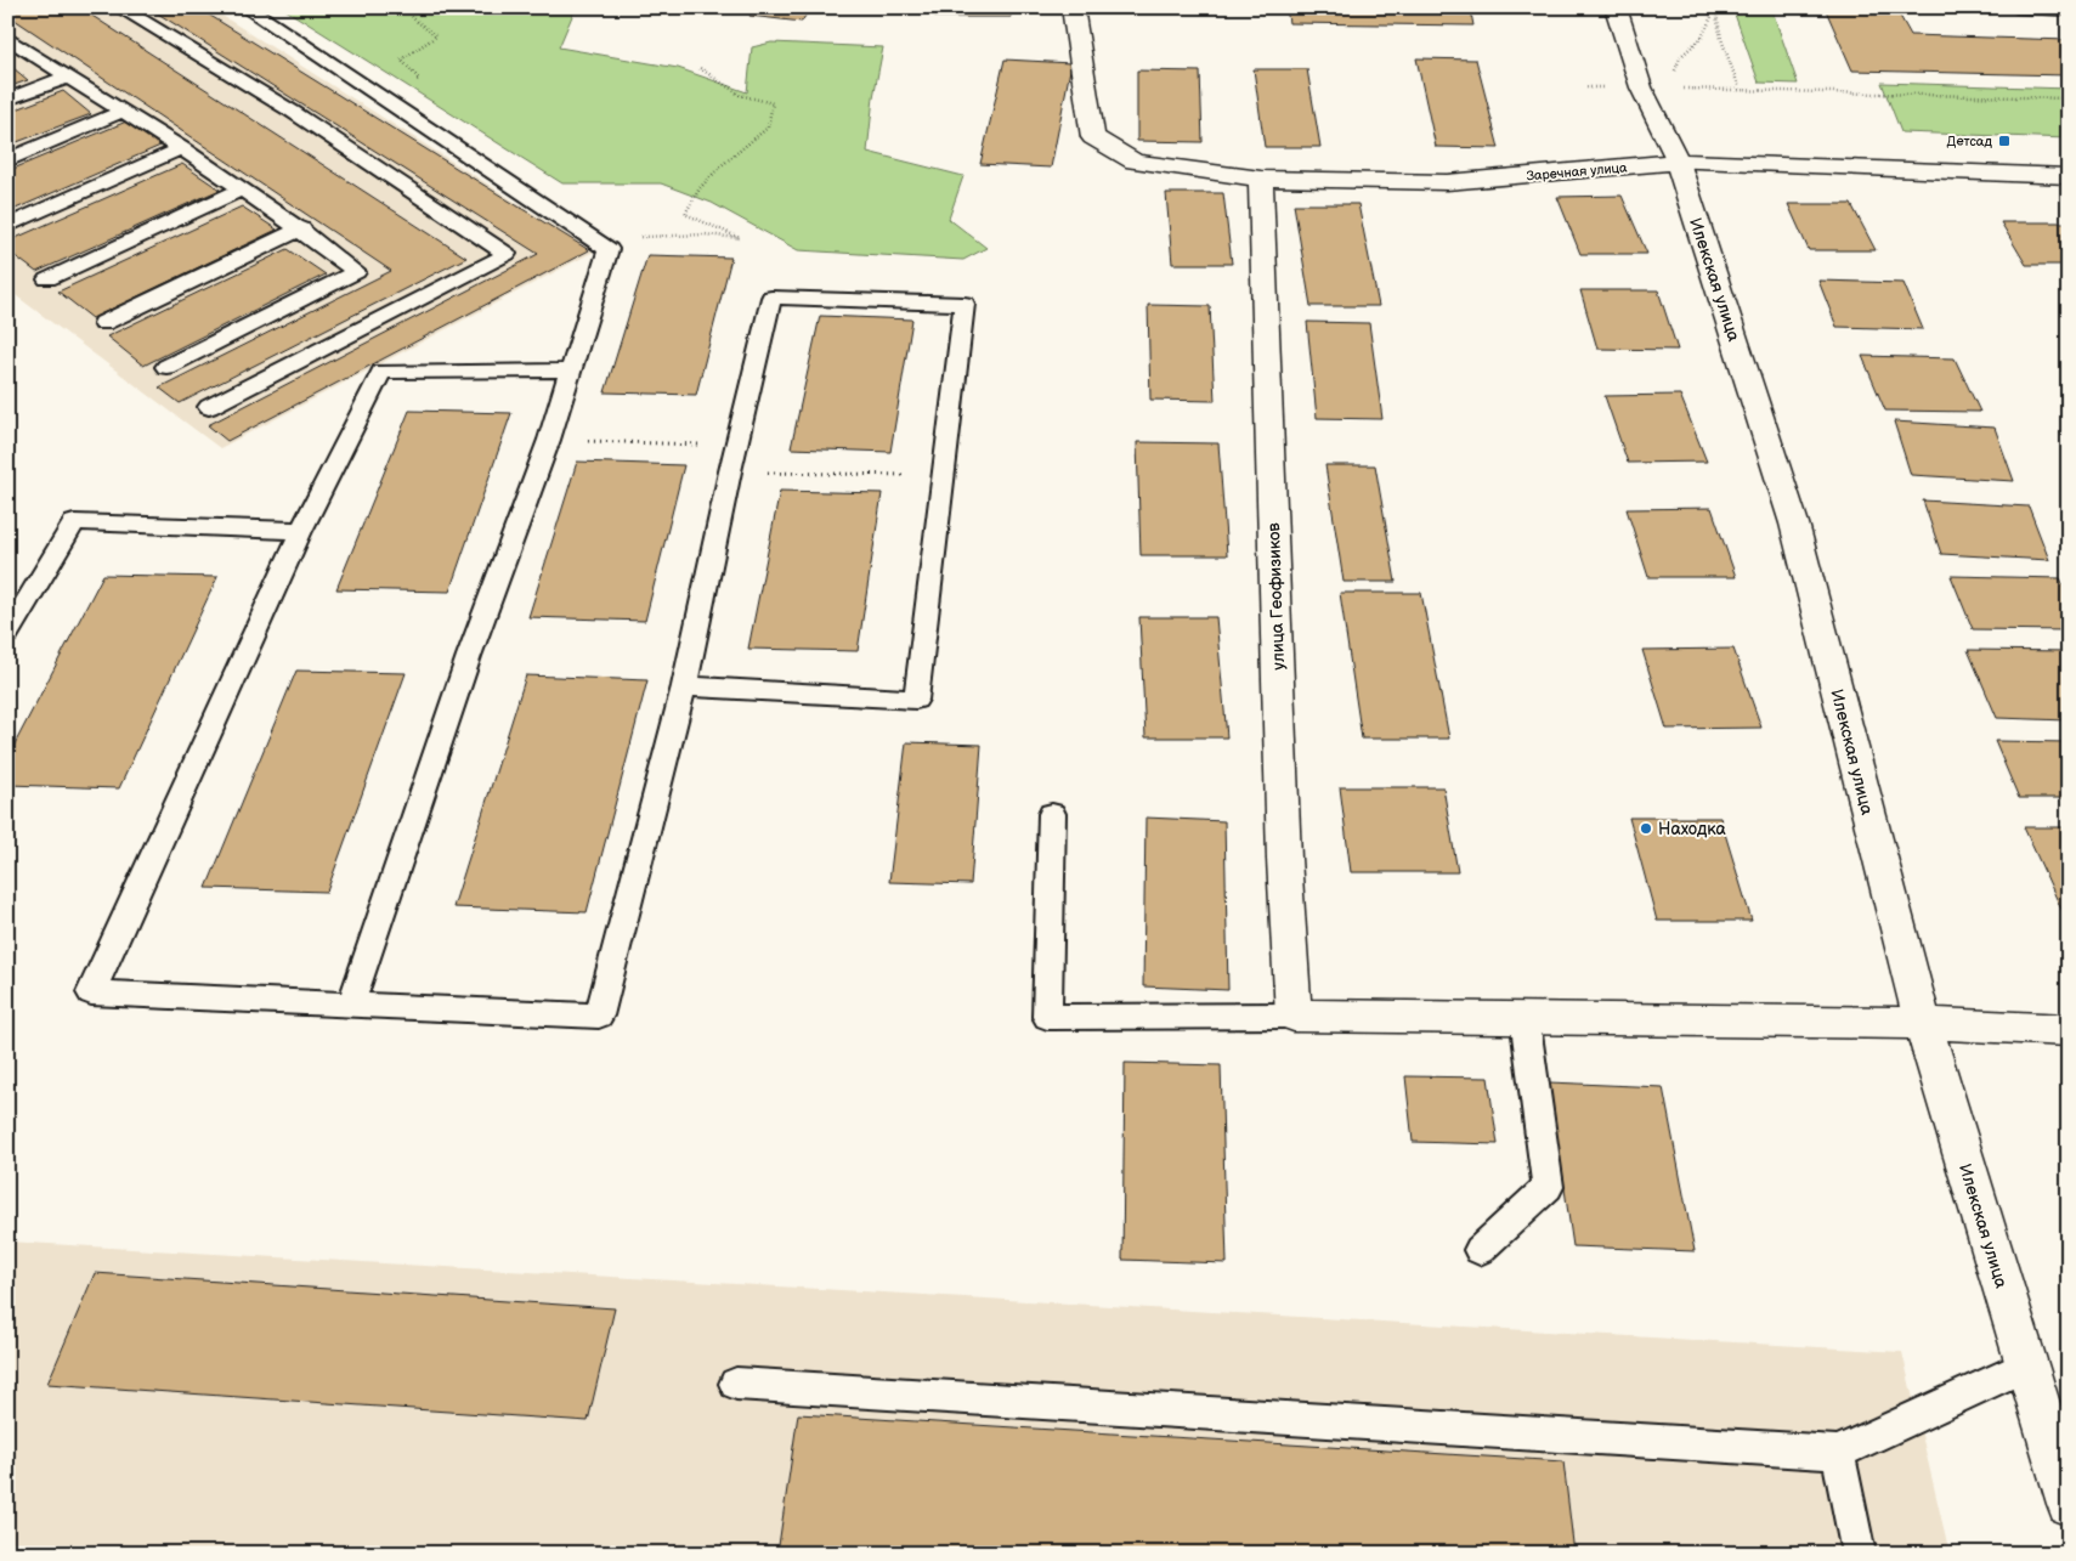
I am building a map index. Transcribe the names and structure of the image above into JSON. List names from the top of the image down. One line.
{"streets":{"street":["Заречная улица","Илекская улица","улица Геофизиков"]},"crossings":[["Заречная улица","Илекская улица"],["Заречная улица","улица Геофизиков"]],"places":{"transit":["Детсад"],"other":["Находка"]}}
